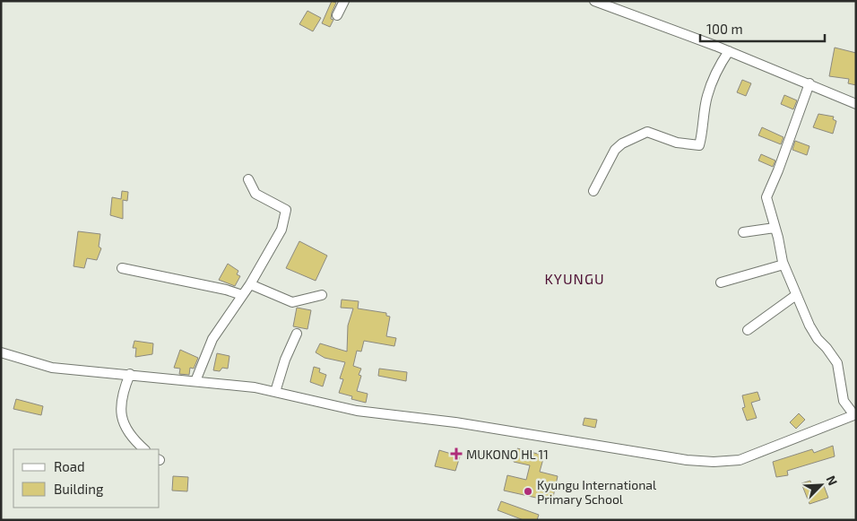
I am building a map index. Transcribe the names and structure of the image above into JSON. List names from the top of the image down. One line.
{"districts":["KYUNGU"],"places":{"health":["MUKONO HL 11"],"other":["Kyungu International Primary School"]},"legend":["Road","Building"],"scale_bar":"100 m","north":"top right"}
